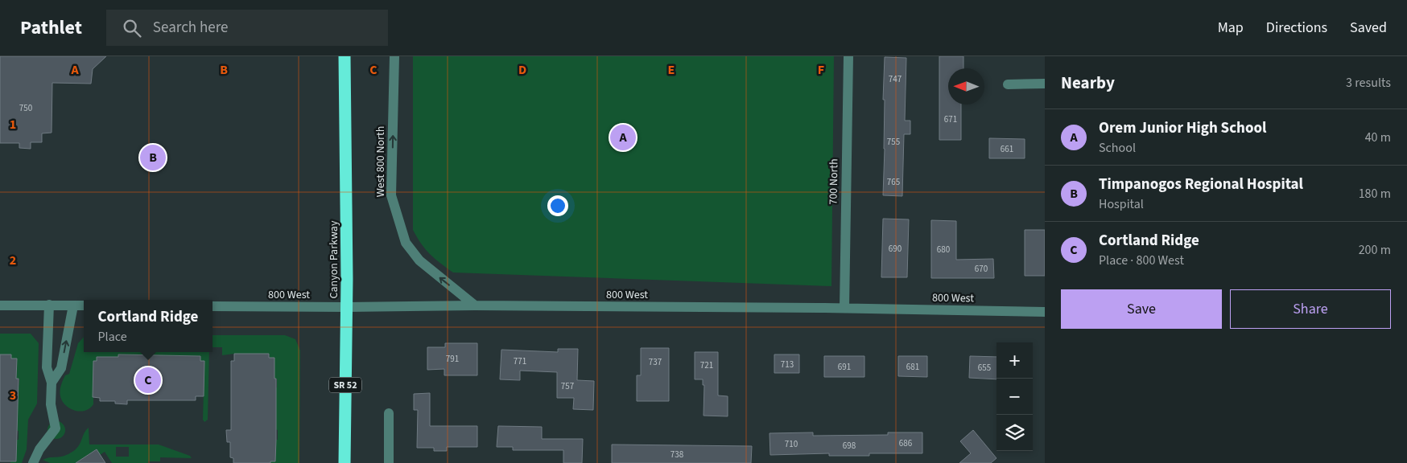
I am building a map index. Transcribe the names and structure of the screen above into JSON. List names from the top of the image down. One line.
{"streets":{"highway":["Canyon Parkway","SR 52"],"street":["West 800 North","700 North","800 West"]},"crossings":[["West 800 North","800 West"],["700 North","800 West"],["Canyon Parkway","800 West"]],"one_way":["West 800 North"],"house_numbers":["747","750","671","755","661","765","690","680","670","791","771","737","713","721","691","681","655","757","686","710","698","738"],"north":"left","page":{"header":"Pathlet","search":"Search here","nav":["Map","Directions","Saved"],"heading":["Nearby","3 results"],"list":[{"mark":"A","name":"Orem Junior High School","note":"School","value":"40 m"},{"mark":"B","name":"Timpanogos Regional Hospital","note":"Hospital","value":"180 m"},{"mark":"C","name":"Cortland Ridge","note":"Place · 800 West","value":"200 m"}],"pins":["A","B","C"],"buttons":["Save","Share"],"popup":["Cortland Ridge","Place"],"map_buttons":["+","−"]},"grid":{"columns":["A","B","C","D","E","F"],"rows":["1","2","3"]}}
